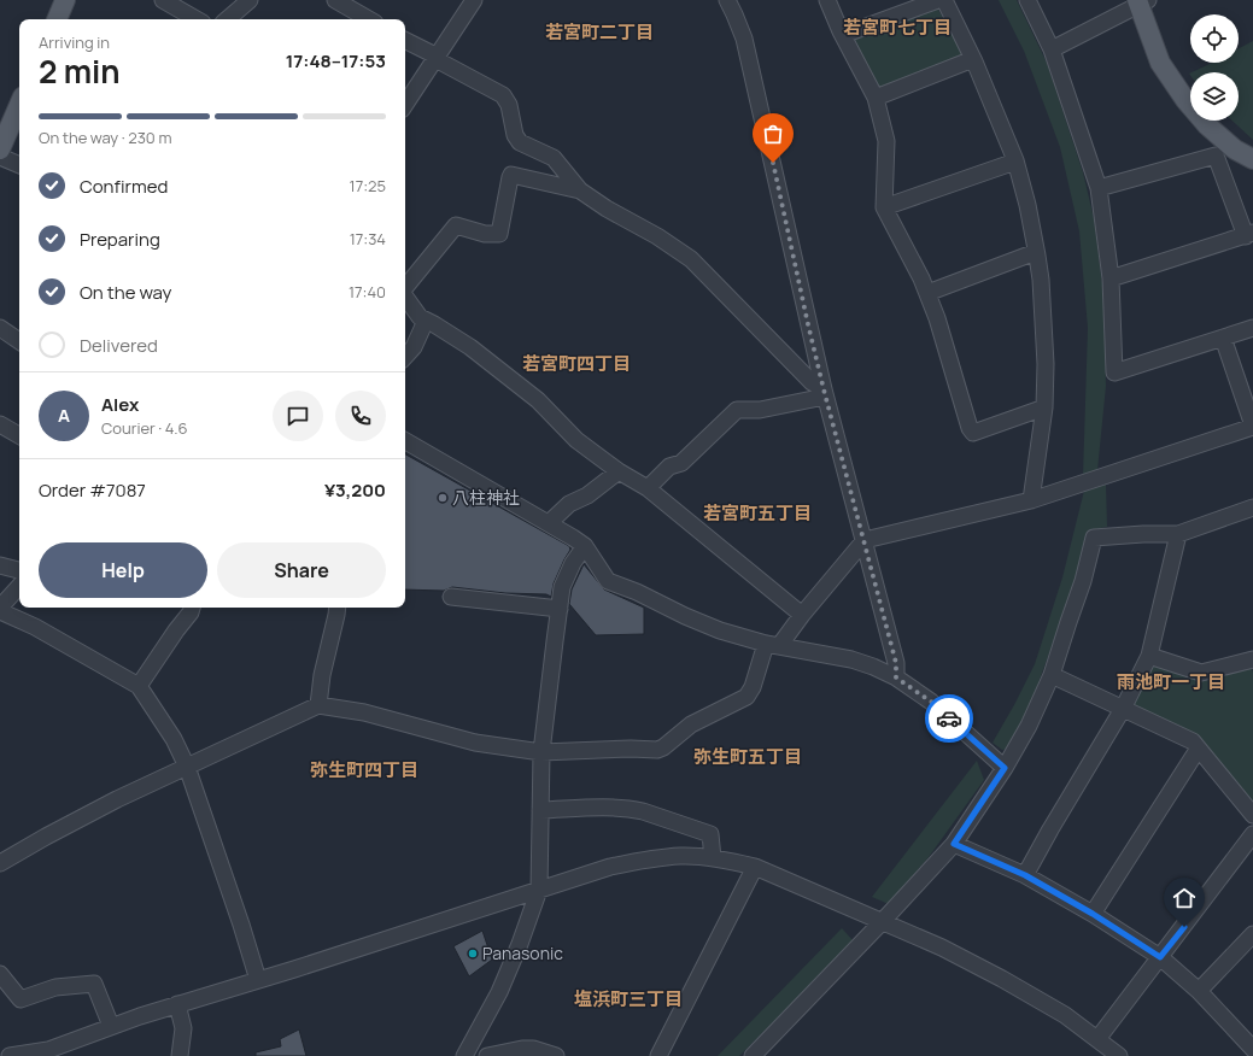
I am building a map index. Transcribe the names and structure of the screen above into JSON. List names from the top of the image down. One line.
{"districts":["若宮町七丁目","若宮町二丁目","若宮町四丁目","若宮町五丁目","雨池町一丁目","弥生町五丁目","弥生町四丁目","塩浜町三丁目"],"places":["八柱神社","Panasonic"],"page":{"heading":["2 min","Arriving in","17:48–17:53"],"panel":["Alex","Courier · 4.6","Order #7087","¥3,200"],"bar":"On the way · 230 m","list":[["Confirmed","17:25"],["Preparing","17:34"],["On the way","17:40"],"Delivered"],"round":"A","buttons":["Help","Share"]}}
